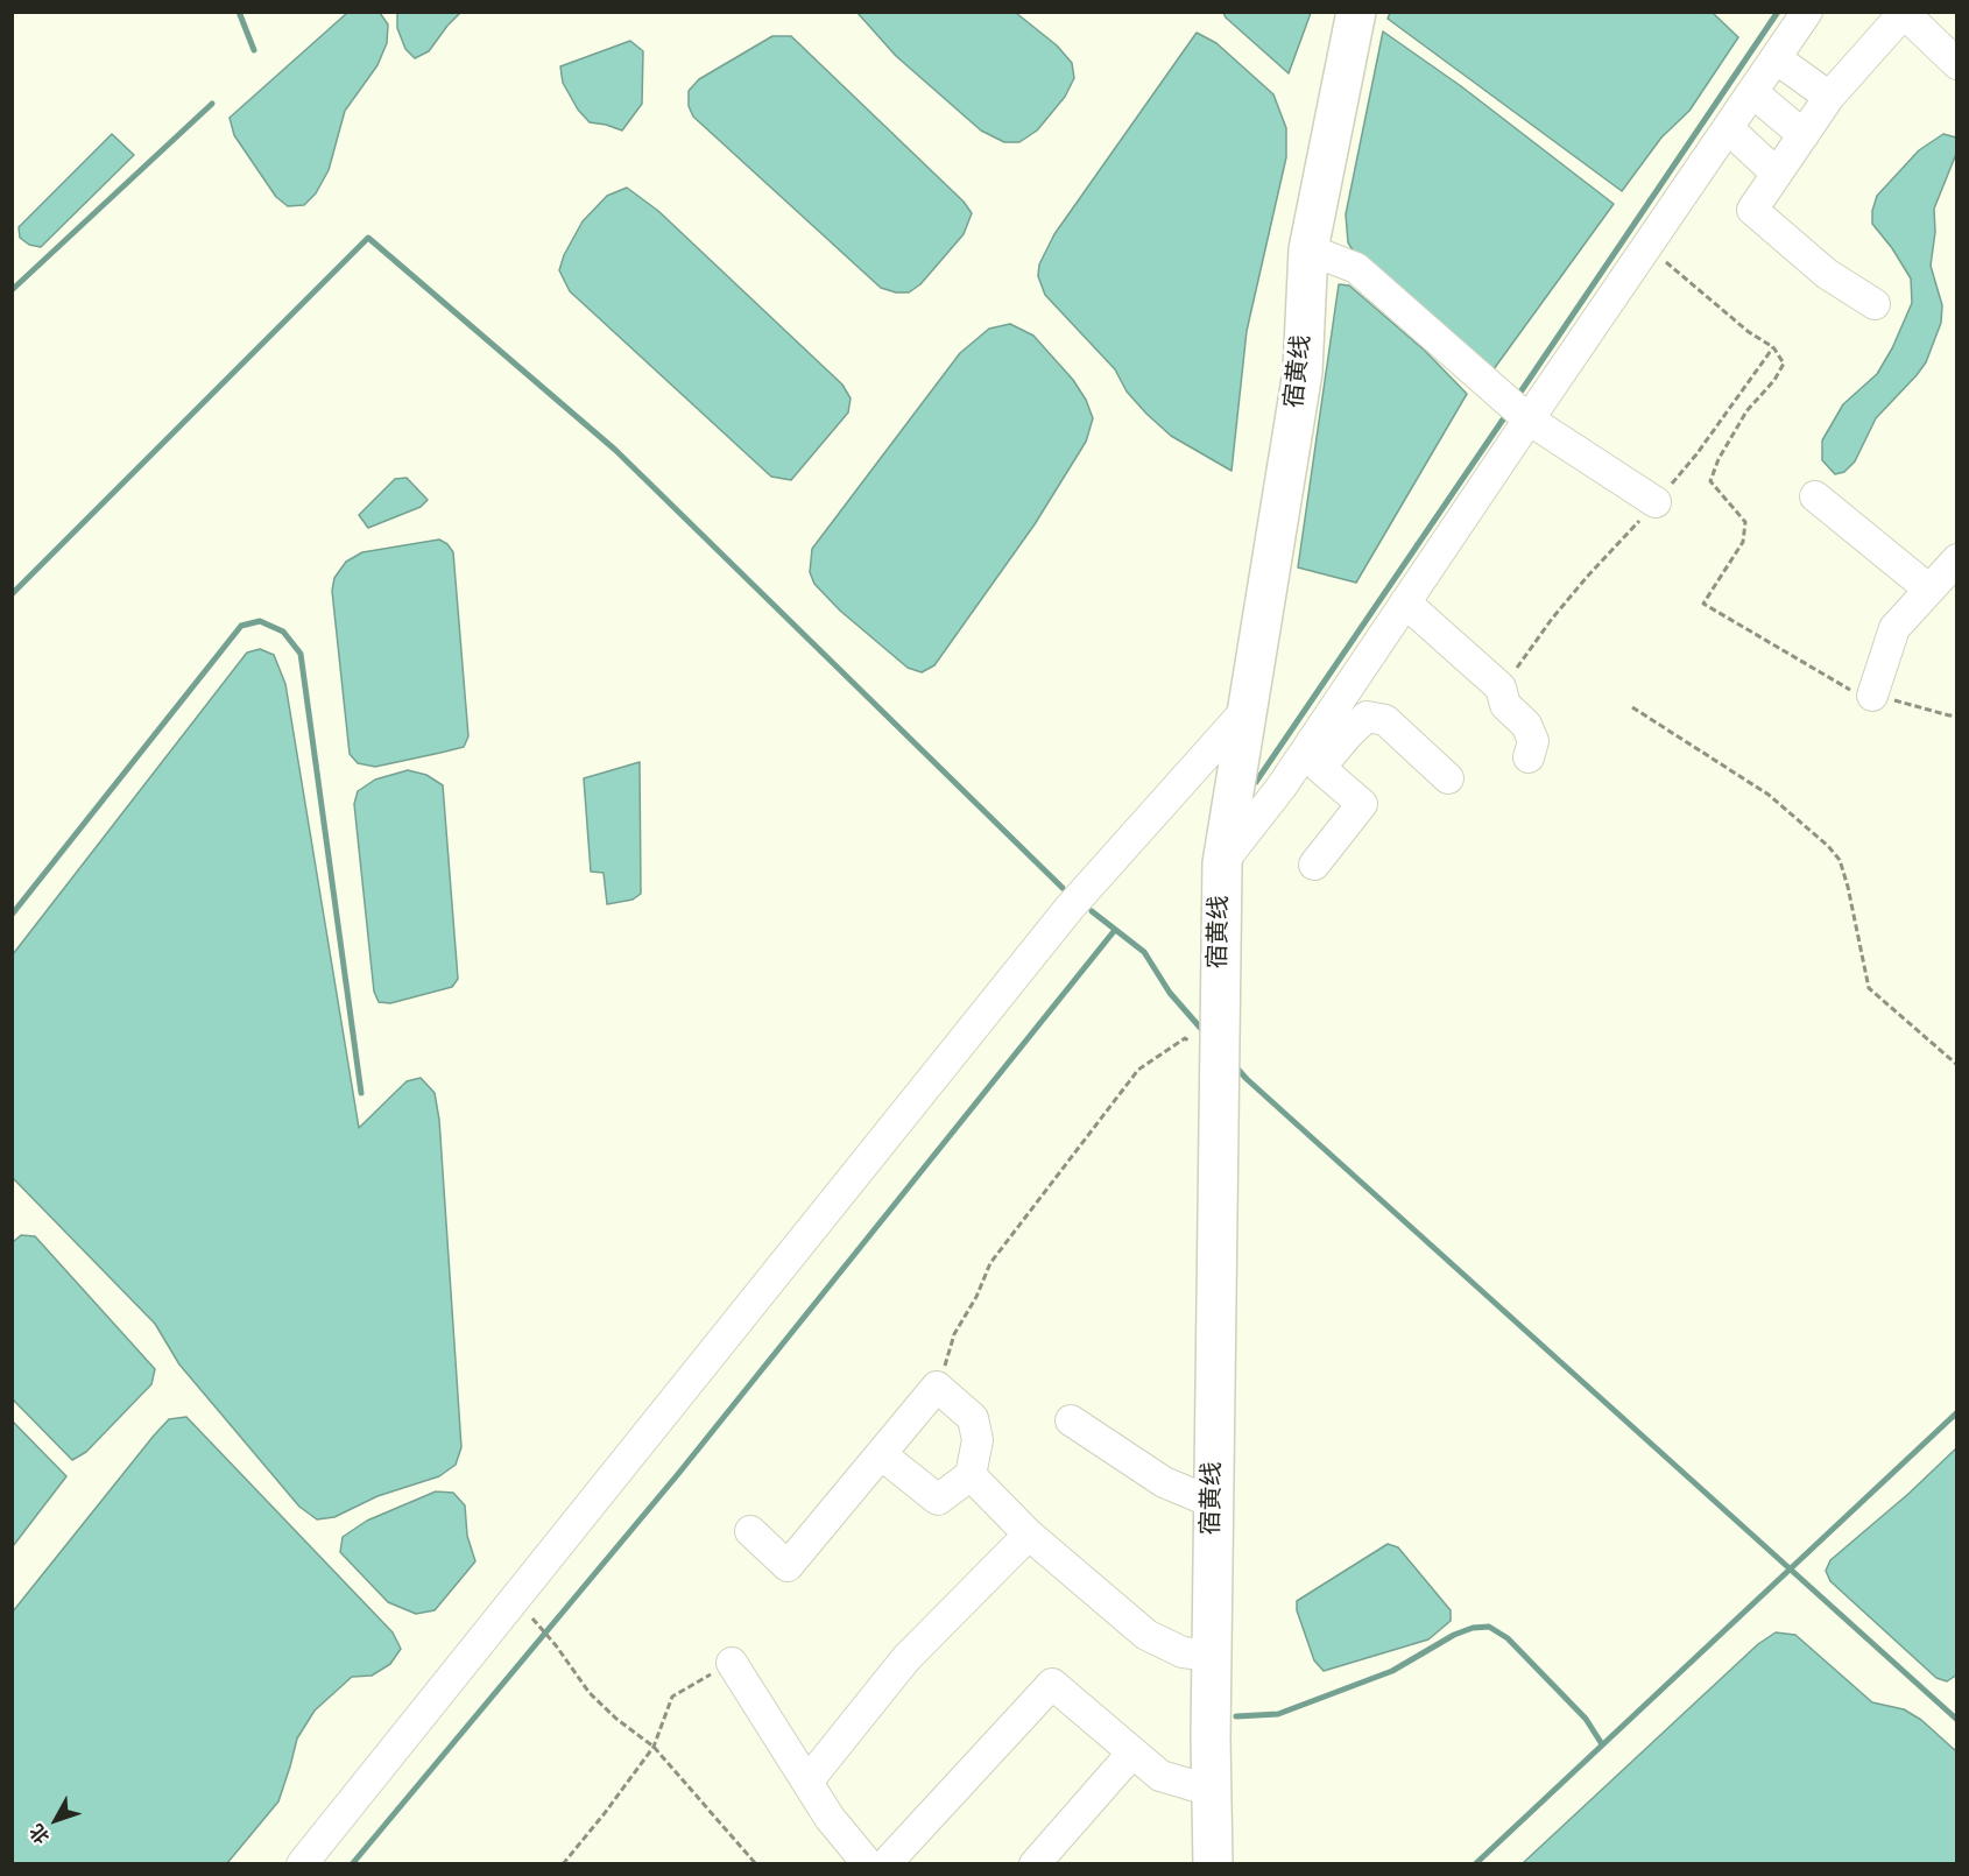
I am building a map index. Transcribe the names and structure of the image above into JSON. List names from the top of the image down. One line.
{"streets":{"main road":["宿黄线"]},"north":"bottom left"}
